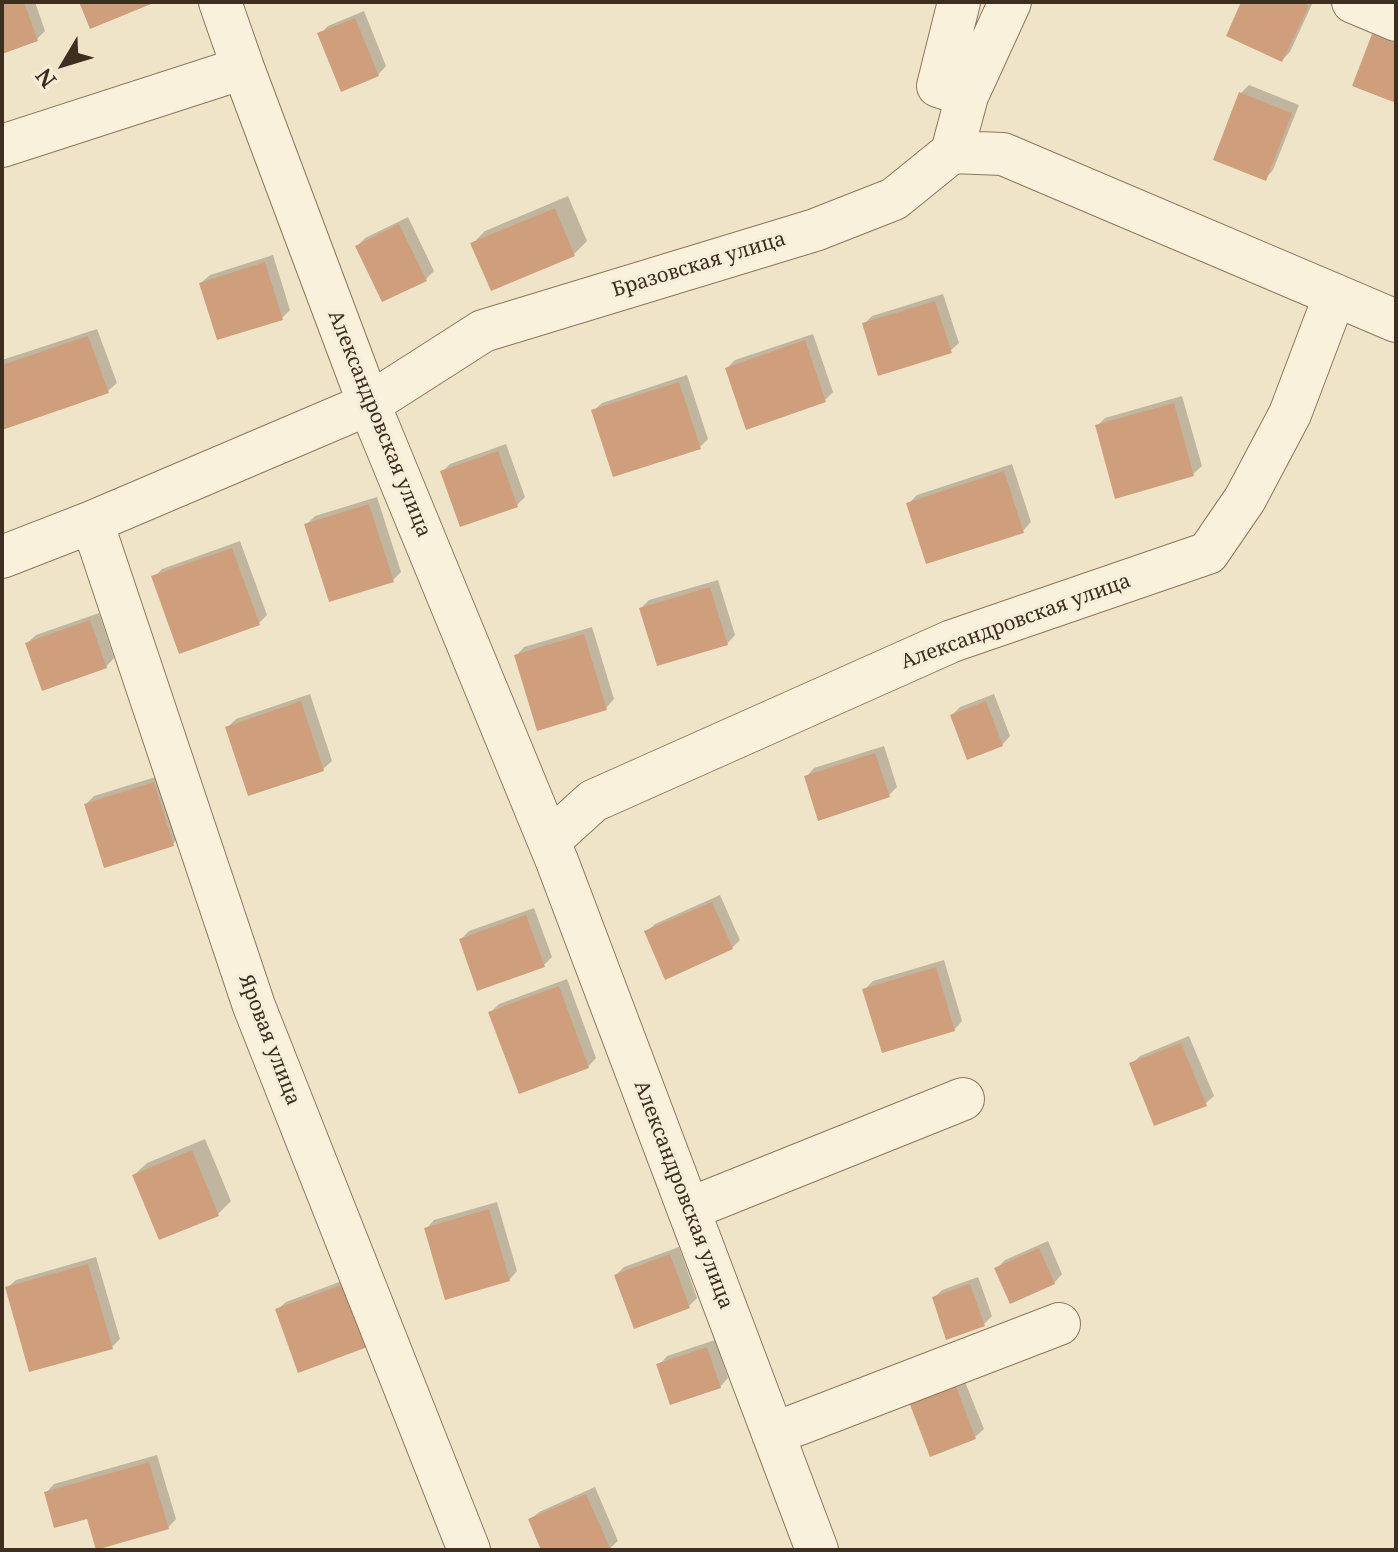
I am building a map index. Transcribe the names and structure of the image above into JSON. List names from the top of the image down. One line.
{"streets":{"street":["Бразовская улица","Александровская улица","Яровая улица"]},"crossings":[["Бразовская улица","Александровская улица"],["Бразовская улица","Яровая улица"]],"north":"bottom left"}
